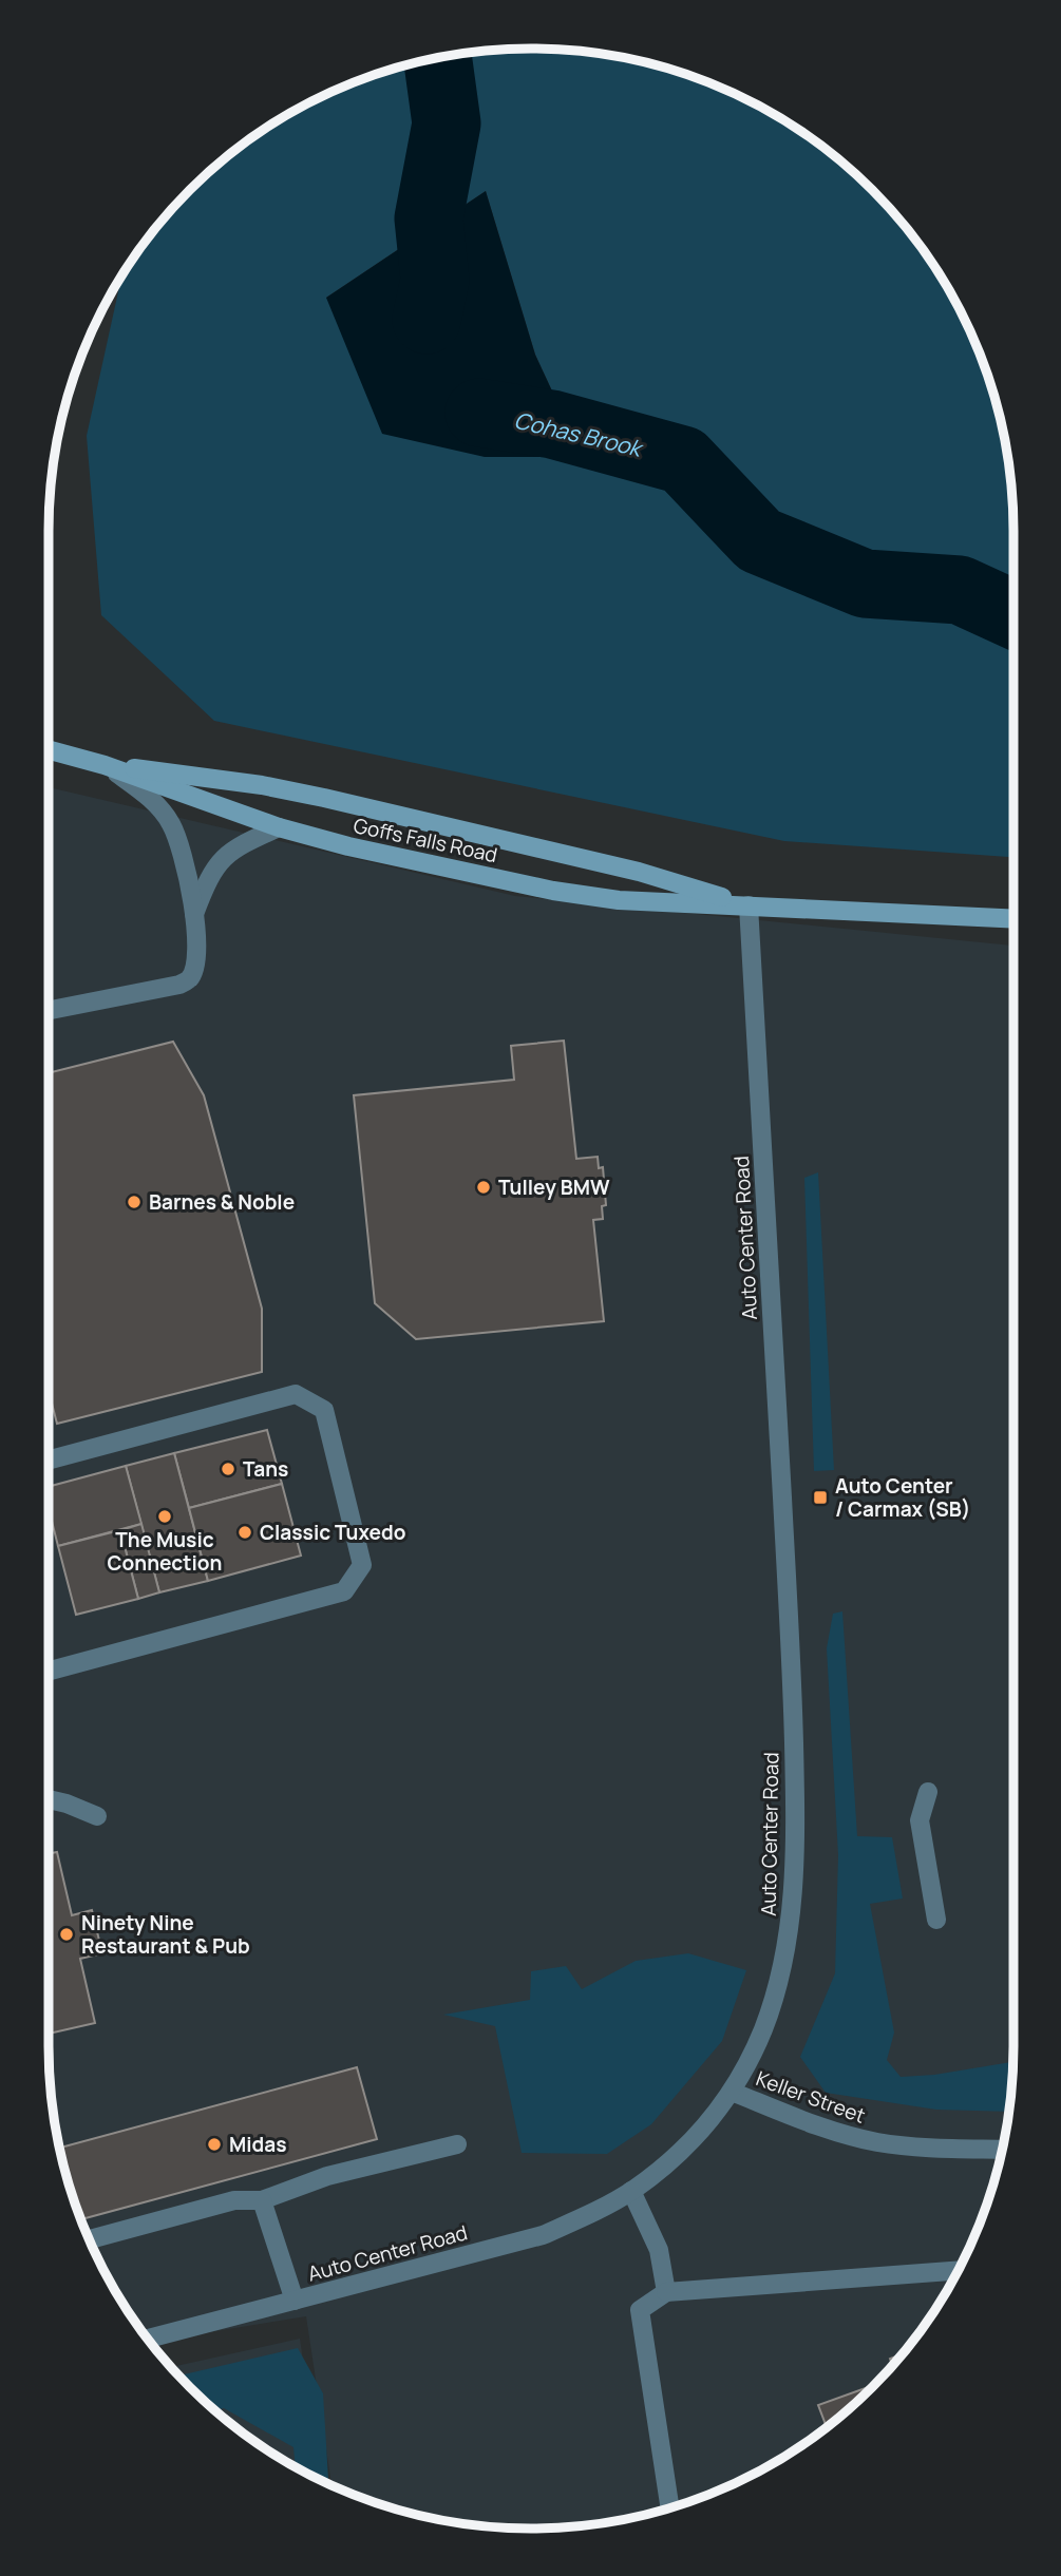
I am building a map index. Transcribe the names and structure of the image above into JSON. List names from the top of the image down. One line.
{"streets":{"street":["Goffs Falls Road","Auto Center Road","Keller Street"]},"crossings":[["Goffs Falls Road","Auto Center Road"],["Auto Center Road","Keller Street"]],"water":["Cohas Brook"],"places":{"other":["Tulley BMW","Barnes & Noble","Tans","The Music Connection","Classic Tuxedo","Ninety Nine Restaurant & Pub","Midas"],"transit":["Auto Center / Carmax (SB)"]}}
